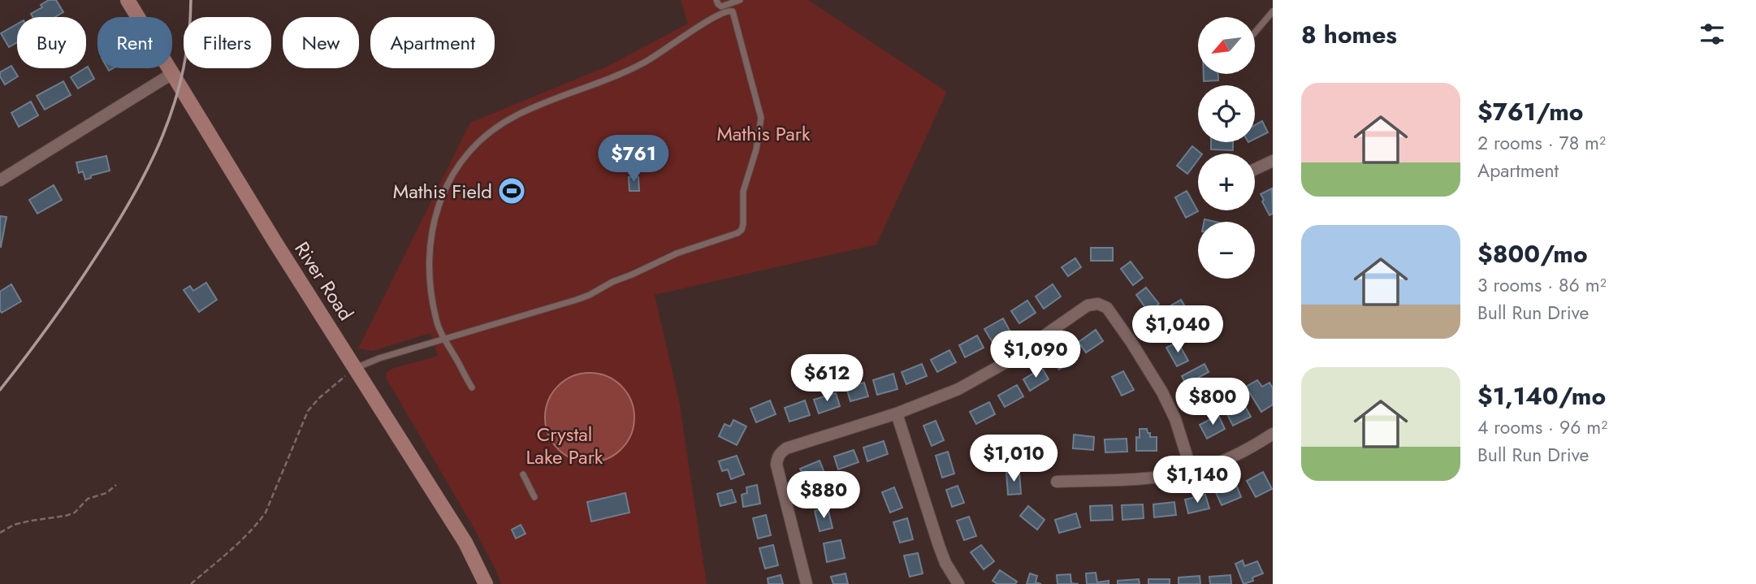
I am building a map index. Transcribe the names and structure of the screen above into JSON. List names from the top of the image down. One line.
{"streets":{"street":["River Road"]},"parks":["Mathis Park","Crystal Lake Park"],"places":{"sports":["Mathis Field"]},"north":"bottom left","page":{"heading":"8 homes","map_buttons":["+","−"],"chip":["Buy","Rent","Filters","New","Apartment"],"list":[{"name":"$761/mo","note":"2 rooms · 78 m² · Apartment"},{"name":"$800/mo","note":"3 rooms · 86 m² · Bull Run Drive"},{"name":"$1,140/mo","note":"4 rooms · 96 m² · Bull Run Drive"}],"price":["$761","$1,040","$1,090","$612","$800","$1,010","$1,140","$880"]}}
